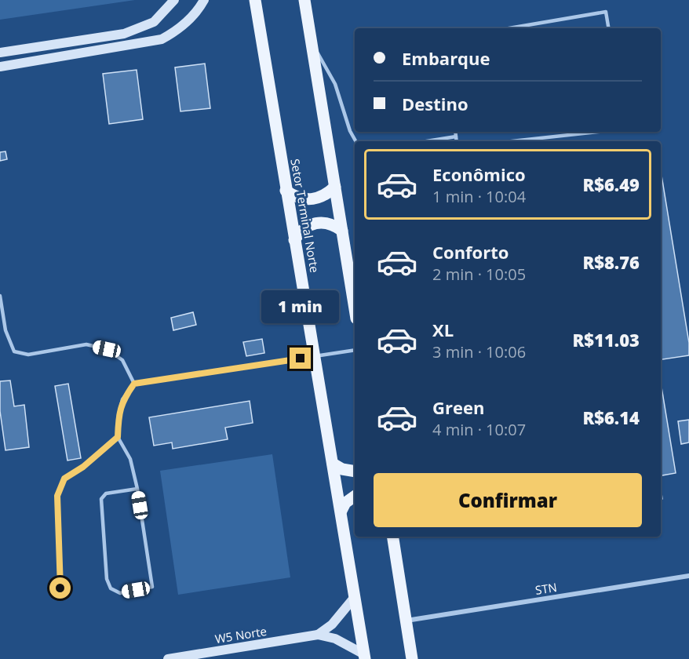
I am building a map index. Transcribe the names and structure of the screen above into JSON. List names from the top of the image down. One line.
{"streets":{"main road":["Setor Terminal Norte"],"street":["STN","W5 Norte"]},"crossings":[["Setor Terminal Norte","W5 Norte"]],"page":{"banner":["Embarque","Destino"],"list":[{"name":"Econômico","note":"1 min · 10:04","value":"R$6.49"},{"name":"Conforto","note":"2 min · 10:05","value":"R$8.76"},{"name":"XL","note":"3 min · 10:06","value":"R$11.03"},{"name":"Green","note":"4 min · 10:07","value":"R$6.14"}],"bubble":"1 min","buttons":"Confirmar"}}
